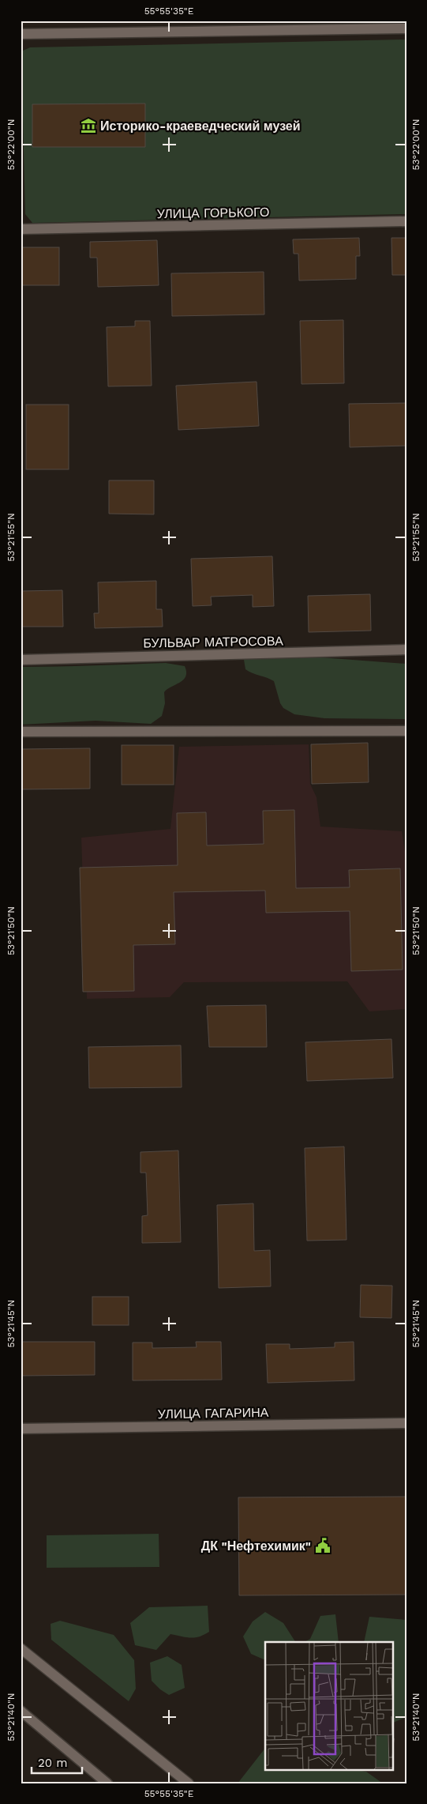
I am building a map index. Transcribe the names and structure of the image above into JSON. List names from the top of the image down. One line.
{"streets":{"street":["УЛИЦА ГОРЬКОГО","БУЛЬВАР МАТРОСОВА","УЛИЦА ГАГАРИНА"]},"places":{"museum":["Историко-краеведческий музей"],"public building":["ДК \"Нефтехимик\""]},"scale_bar":"20 m","coordinates":["55°55'35\"E","53°22'00\"N","53°21'55\"N","53°21'50\"N","53°21'45\"N","53°21'40\"N"]}
